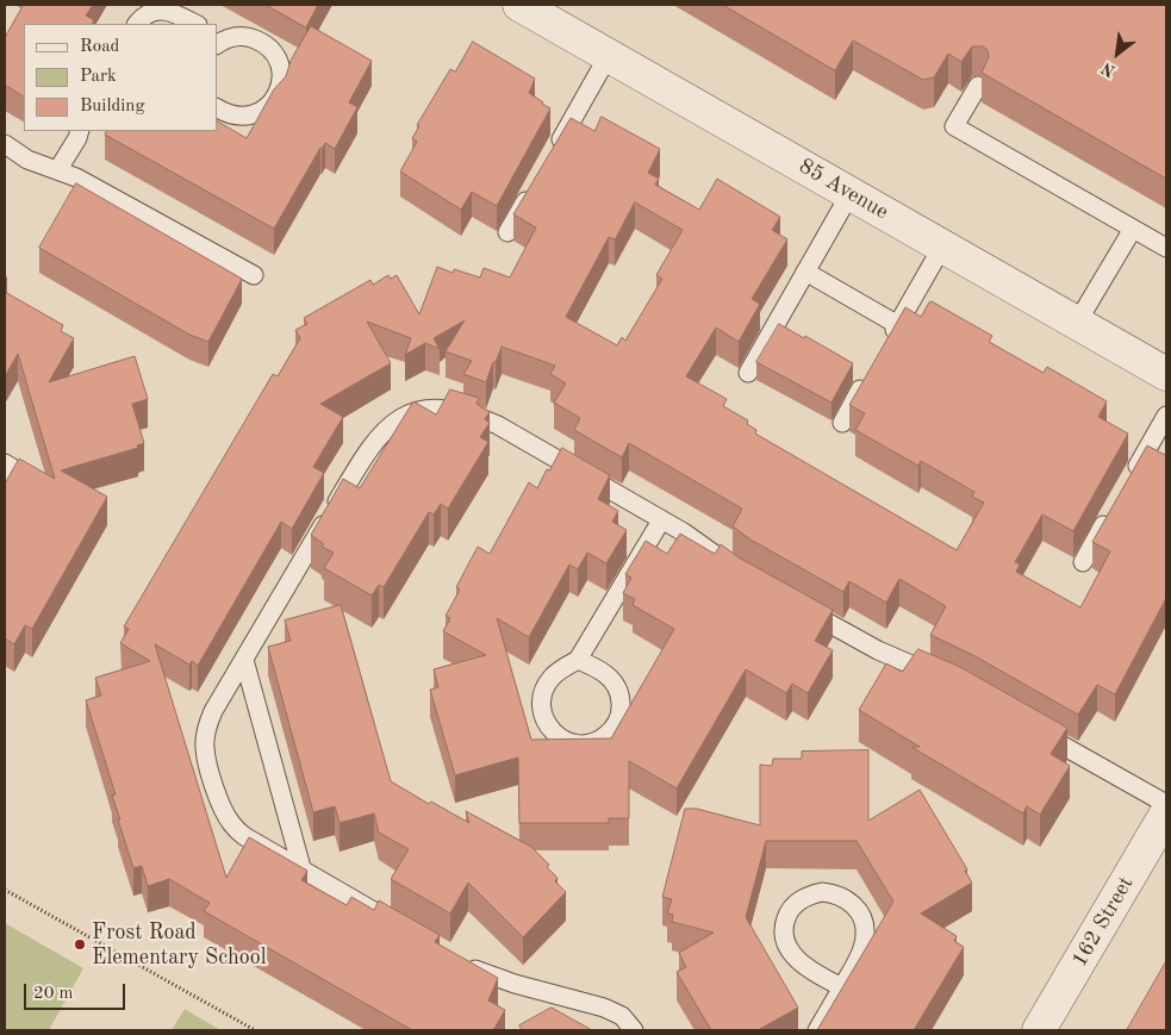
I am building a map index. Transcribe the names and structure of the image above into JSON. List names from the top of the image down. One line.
{"streets":{"street":["85 Avenue","162 Street"]},"places":["Frost Road Elementary School"],"legend":["Road","Park","Building"],"scale_bar":"20 m","north":"bottom left"}
